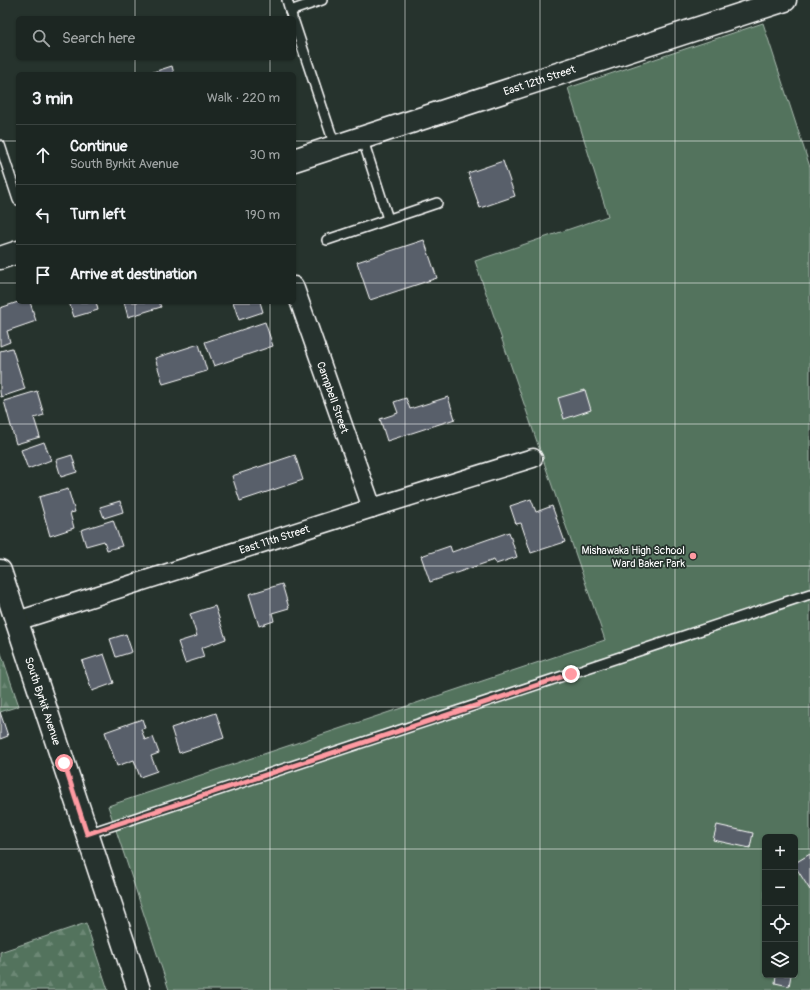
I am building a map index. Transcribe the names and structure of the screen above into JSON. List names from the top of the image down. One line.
{"streets":{"street":["East 12th Street","Campbell Street","East 11th Street","South Byrkit Avenue"]},"crossings":[["Campbell Street","East 11th Street"],["East 11th Street","South Byrkit Avenue"]],"places":["Mishawaka High School Ward Baker Park"],"page":{"search":"Search here","heading":["3 min","Walk · 220 m"],"list":[["Continue","South Byrkit Avenue","30 m"],["Turn left","190 m"],"Arrive at destination"],"map_buttons":["+","−"]}}
